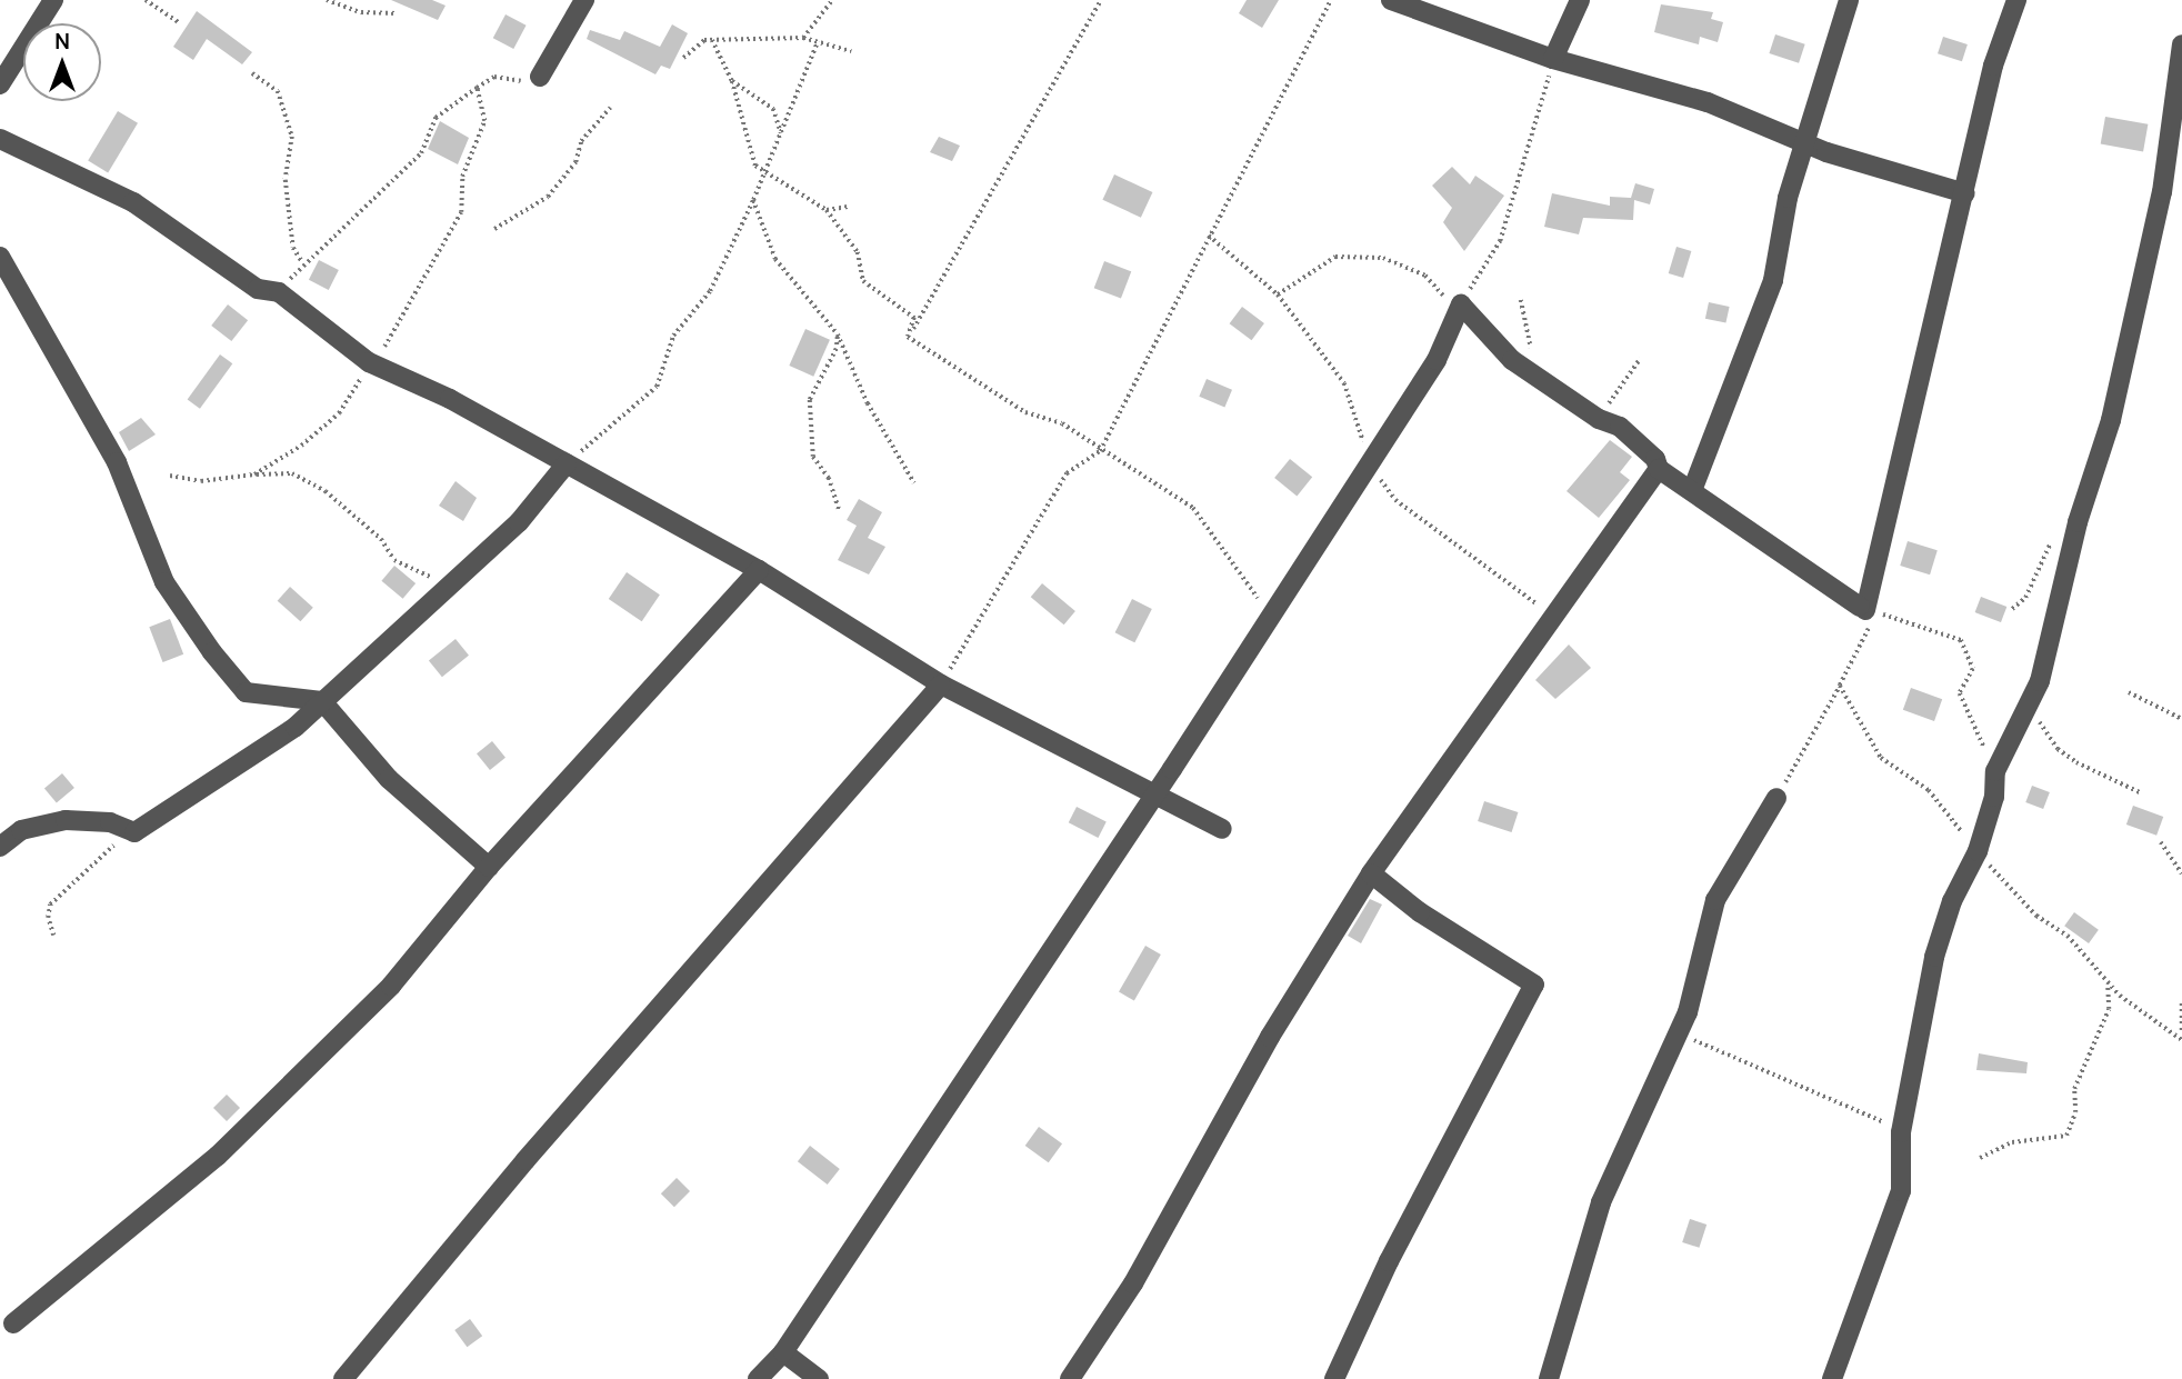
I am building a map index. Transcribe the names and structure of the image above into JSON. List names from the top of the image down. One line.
{"north":"top"}
